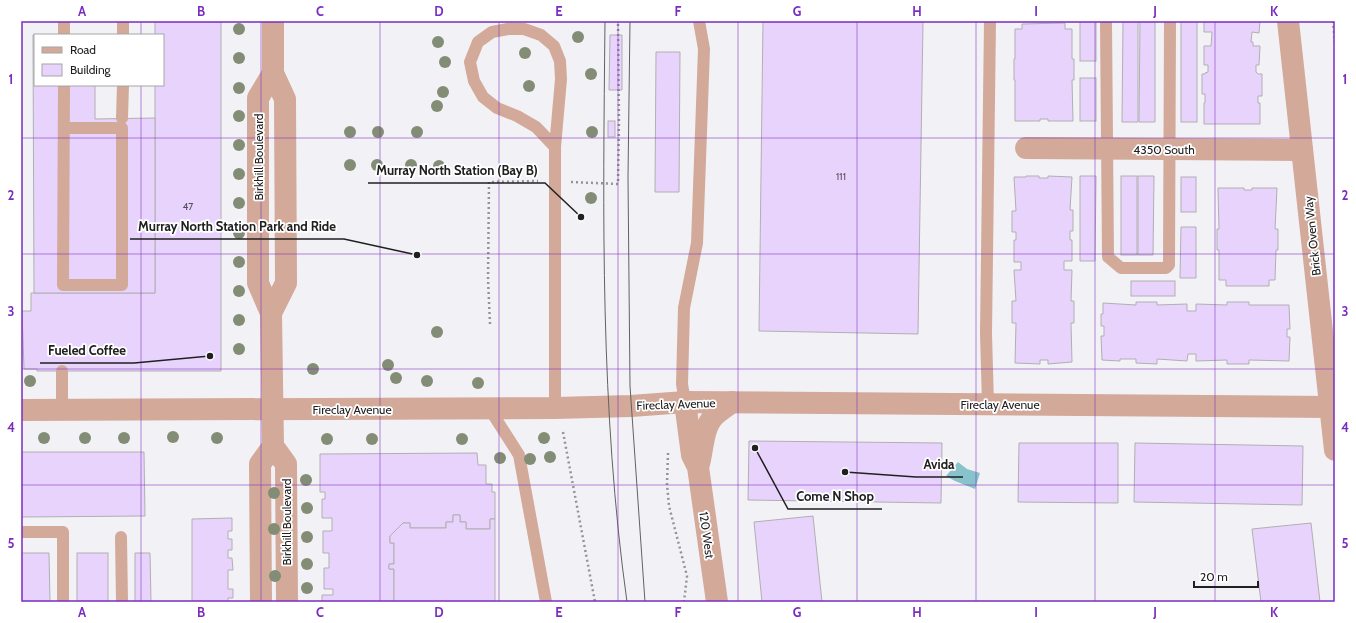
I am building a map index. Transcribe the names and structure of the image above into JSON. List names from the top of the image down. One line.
{"streets":{"street":["4350 South","Birkhill Boulevard","Brick Oven Way","Fireclay Avenue","120 West"]},"crossings":[["4350 South","Brick Oven Way"],["Birkhill Boulevard","Fireclay Avenue"],["Brick Oven Way","Fireclay Avenue"],["Fireclay Avenue","120 West"]],"places":["Murray North Station (Bay B)","Murray North Station Park and Ride","Fueled Coffee","Come N Shop","Avida"],"house_numbers":["111","47"],"legend":["Road","Building"],"scale_bar":"20 m","grid":{"columns":["A","B","C","D","E","F","G","H","I","J","K"],"rows":["1","2","3","4","5"]}}
